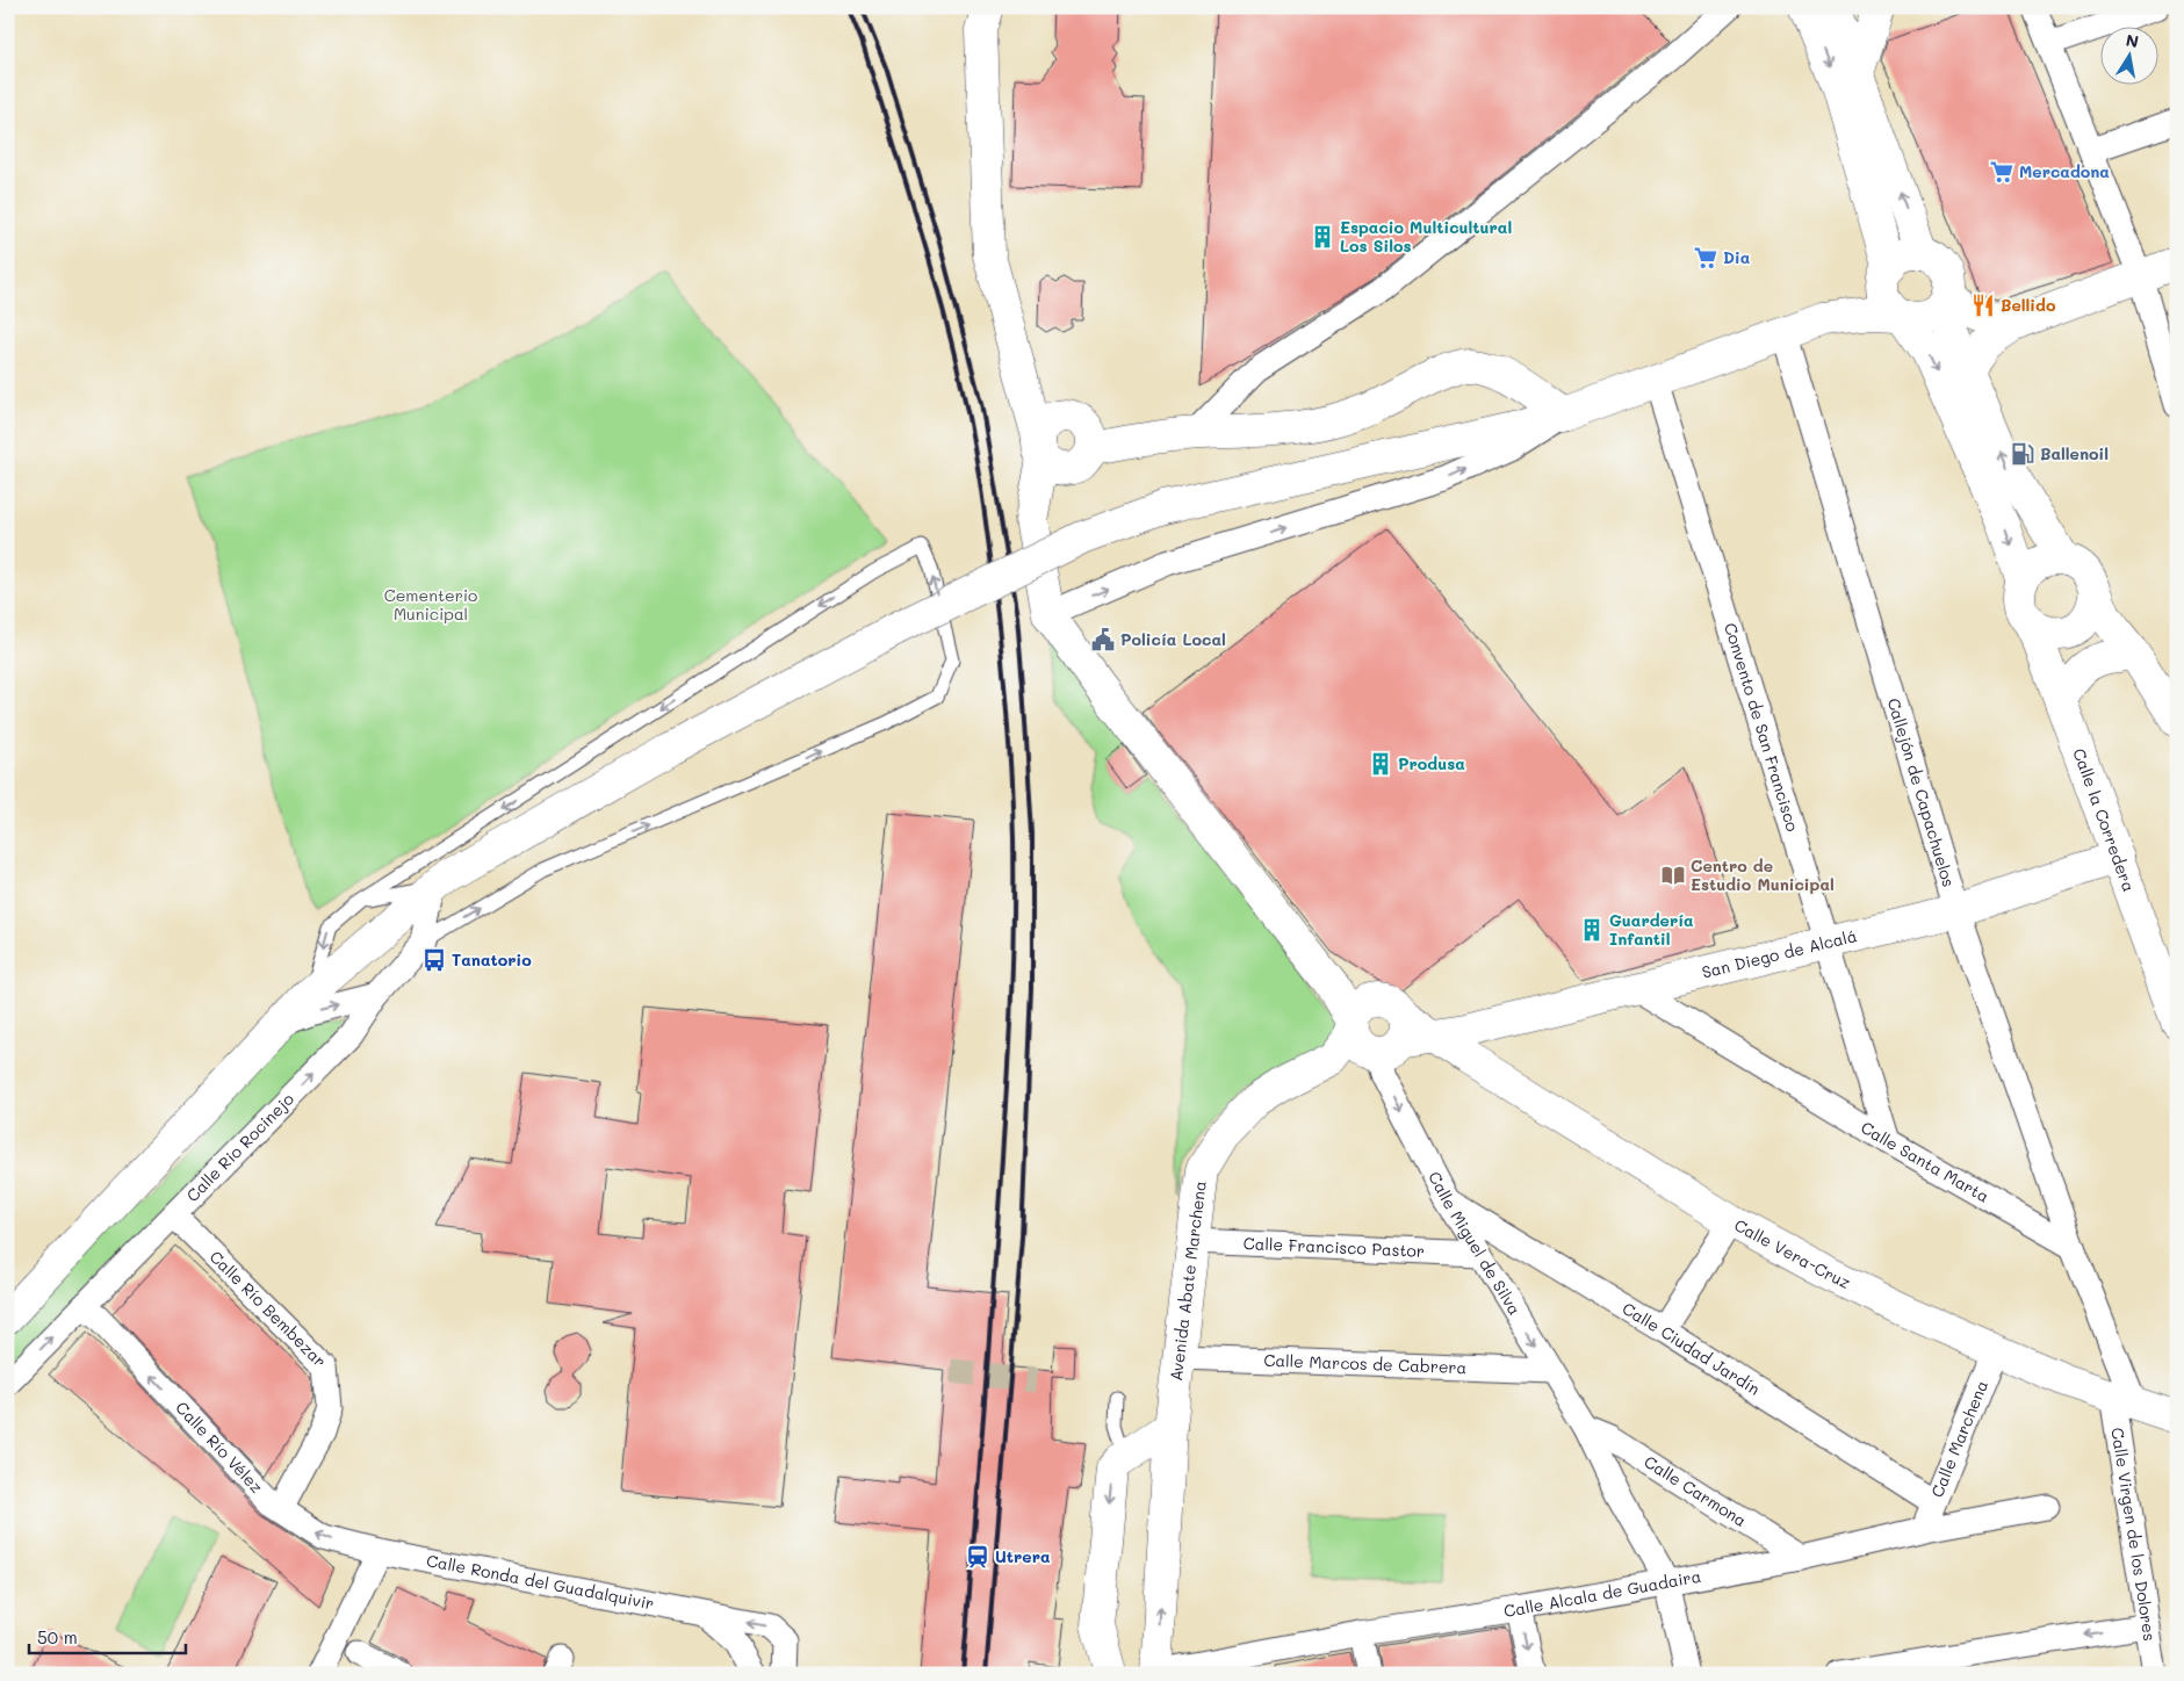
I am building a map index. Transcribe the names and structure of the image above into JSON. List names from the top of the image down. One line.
{"streets":{"street":["Convento de San Francisco","Callejón de Capachuelos","Calle la Corredera","San Diego de Alcalá","Calle Rio Rocinejo","Calle Santa Marta","Calle Miguel de Silva","Calle Francisco Pastor","Calle Vera-Cruz","Avenida Abate Marchena","Calle Río Bembezar","Calle Ciudad Jardín","Calle Marcos de Cabrera","Calle Marchena","Calle Río Vélez","Calle Carmona","Calle Virgen de los Dolores","Calle Ronda del Guadalquivir","Calle Alcala de Guadaira"]},"crossings":[["Convento de San Francisco","San Diego de Alcalá"],["Convento de San Francisco","Calle Santa Marta"],["Callejón de Capachuelos","San Diego de Alcalá"],["Callejón de Capachuelos","Calle Santa Marta"],["Calle la Corredera","San Diego de Alcalá"],["San Diego de Alcalá","Calle Santa Marta"],["San Diego de Alcalá","Calle Miguel de Silva"],["San Diego de Alcalá","Calle Vera-Cruz"],["San Diego de Alcalá","Avenida Abate Marchena"],["Calle Rio Rocinejo","Calle Río Bembezar"],["Calle Rio Rocinejo","Calle Río Vélez"],["Calle Miguel de Silva","Calle Francisco Pastor"],["Calle Miguel de Silva","Avenida Abate Marchena"],["Calle Miguel de Silva","Calle Ciudad Jardín"],["Calle Miguel de Silva","Calle Marcos de Cabrera"],["Calle Miguel de Silva","Calle Carmona"],["Calle Miguel de Silva","Calle Alcala de Guadaira"],["Calle Francisco Pastor","Avenida Abate Marchena"],["Calle Vera-Cruz","Calle Marchena"],["Calle Vera-Cruz","Calle Virgen de los Dolores"],["Avenida Abate Marchena","Calle Marcos de Cabrera"],["Avenida Abate Marchena","Calle Alcala de Guadaira"],["Calle Río Bembezar","Calle Río Vélez"],["Calle Ciudad Jardín","Calle Marchena"],["Calle Marchena","Calle Alcala de Guadaira"],["Calle Río Vélez","Calle Ronda del Guadalquivir"],["Calle Carmona","Calle Alcala de Guadaira"]],"one_way":["Calle Miguel de Silva","Calle Río Vélez"],"parks":["Cementerio Municipal"],"places":{"supermarket":["Mercadona","Dia"],"building":["Espacio Multicultural Los Silos","Produsa","Guardería Infantil"],"restaurant":["Bellido"],"fuel station":["Ballenoil"],"public building":["Policía Local"],"library":["Centro de Estudio Municipal"],"bus stop":["Tanatorio"],"station":["Utrera"]},"scale_bar":"50 m","north":"top"}
